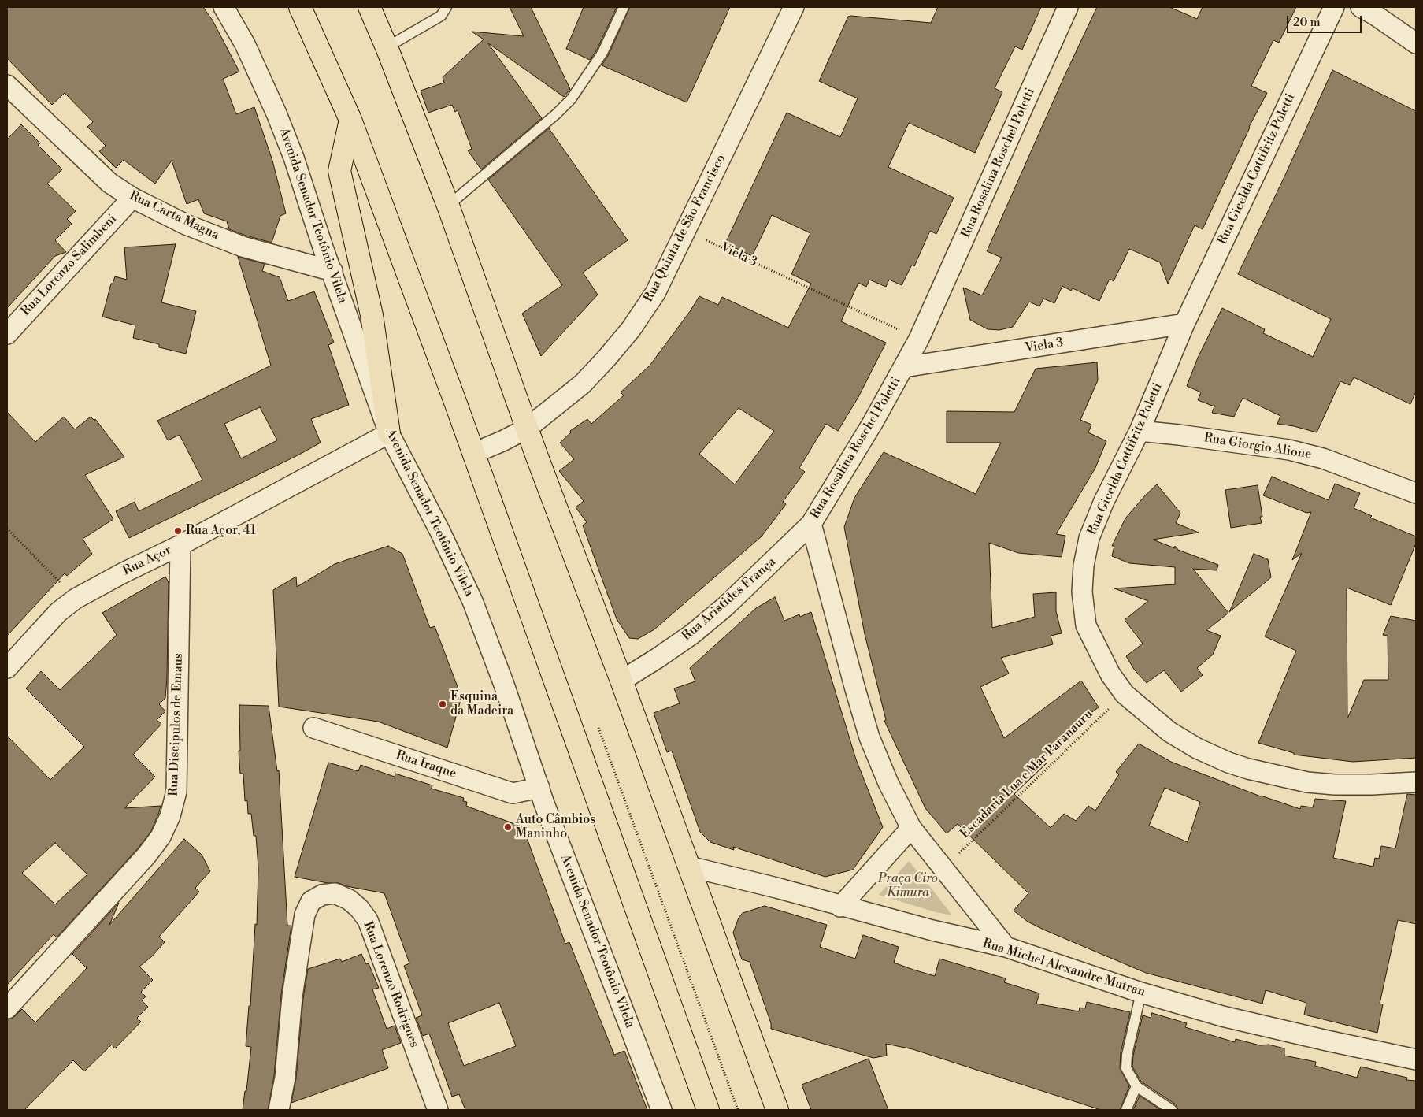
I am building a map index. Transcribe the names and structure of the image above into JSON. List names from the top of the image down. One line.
{"streets":{"street":["Rua Rosalina Roschel Poletti","Rua Gicelda Cottifritz Poletti","Rua Carta Magna","Avenida Senador Teotônio Vilela","Rua Quinta de São Francisco","Viela 3","Rua Lorenzo Salimbeni","Rua Giorgio Alione","Rua Açor","Rua Aristides França","Rua Discipulos de Emaus","Rua Iraque","Rua Michel Alexandre Mutran","Rua Lorenzo Rodrigues"],"path":["Escadaria Lua e Mar Paranauru"]},"crossings":[["Rua Rosalina Roschel Poletti","Viela 3"],["Rua Rosalina Roschel Poletti","Rua Aristides França"],["Rua Rosalina Roschel Poletti","Escadaria Lua e Mar Paranauru"],["Rua Rosalina Roschel Poletti","Rua Michel Alexandre Mutran"],["Rua Gicelda Cottifritz Poletti","Viela 3"],["Rua Gicelda Cottifritz Poletti","Rua Giorgio Alione"],["Rua Gicelda Cottifritz Poletti","Escadaria Lua e Mar Paranauru"],["Rua Carta Magna","Avenida Senador Teotônio Vilela"],["Rua Carta Magna","Rua Lorenzo Salimbeni"],["Avenida Senador Teotônio Vilela","Rua Açor"],["Avenida Senador Teotônio Vilela","Rua Iraque"],["Rua Quinta de São Francisco","Viela 3"],["Rua Açor","Rua Discipulos de Emaus"]],"parks":["Praça Ciro Kimura"],"places":["Rua Açor, 41","Esquina da Madeira","Auto Câmbios Maninho"],"scale_bar":"20 m"}
